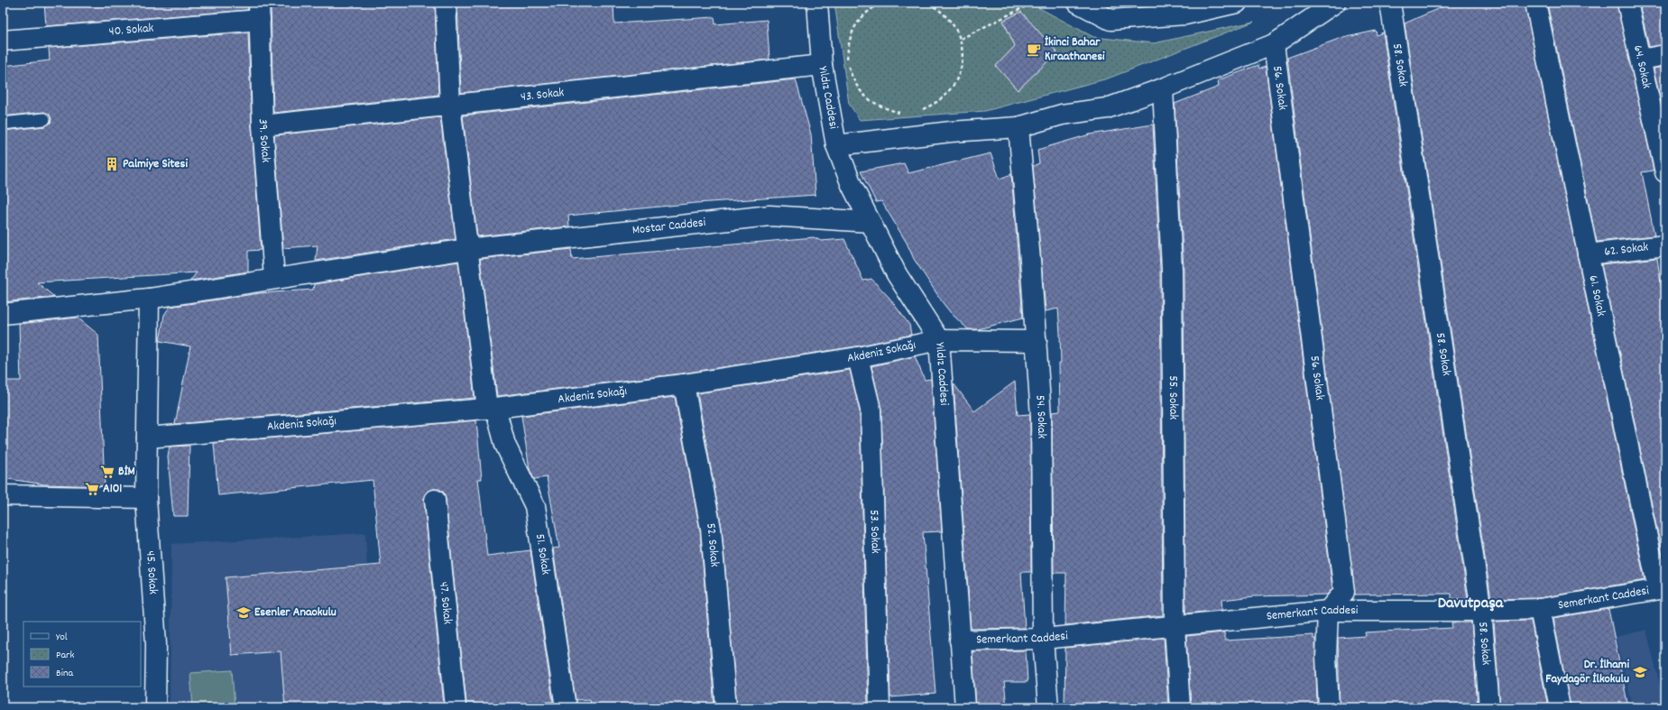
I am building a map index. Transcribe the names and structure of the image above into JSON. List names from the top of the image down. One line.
{"streets":{"street":["40. Sokak","58. Sokak","64. Sokak","56. Sokak","43. Sokak","Yıldız Caddesi","39. Sokak","Mostar Caddesi","62. Sokak","61. Sokak","Akdeniz Sokağı","55. Sokak","54. Sokak","53. Sokak","52. Sokak","51. Sokak","45. Sokak","Semerkant Caddesi","47. Sokak"]},"crossings":[["40. Sokak","39. Sokak"],["58. Sokak","Semerkant Caddesi"],["56. Sokak","Semerkant Caddesi"],["43. Sokak","Yıldız Caddesi"],["43. Sokak","39. Sokak"],["43. Sokak","51. Sokak"],["Yıldız Caddesi","Mostar Caddesi"],["Yıldız Caddesi","Akdeniz Sokağı"],["Yıldız Caddesi","Semerkant Caddesi"],["39. Sokak","Mostar Caddesi"],["Mostar Caddesi","51. Sokak"],["Mostar Caddesi","45. Sokak"],["62. Sokak","61. Sokak"],["61. Sokak","Semerkant Caddesi"],["Akdeniz Sokağı","54. Sokak"],["Akdeniz Sokağı","53. Sokak"],["Akdeniz Sokağı","52. Sokak"],["Akdeniz Sokağı","51. Sokak"],["Akdeniz Sokağı","45. Sokak"],["55. Sokak","Semerkant Caddesi"],["54. Sokak","Semerkant Caddesi"]],"districts":["Davutpaşa"],"places":{"cafe":["İkinci Bahar Kıraathanesi"],"building":["Palmiye Sitesi"],"supermarket":["BİM","A101"],"school or university":["Esenler Anaokulu","Dr. İlhami Faydagör İlkokulu"]},"legend":["Yol","Park","Bina"]}
